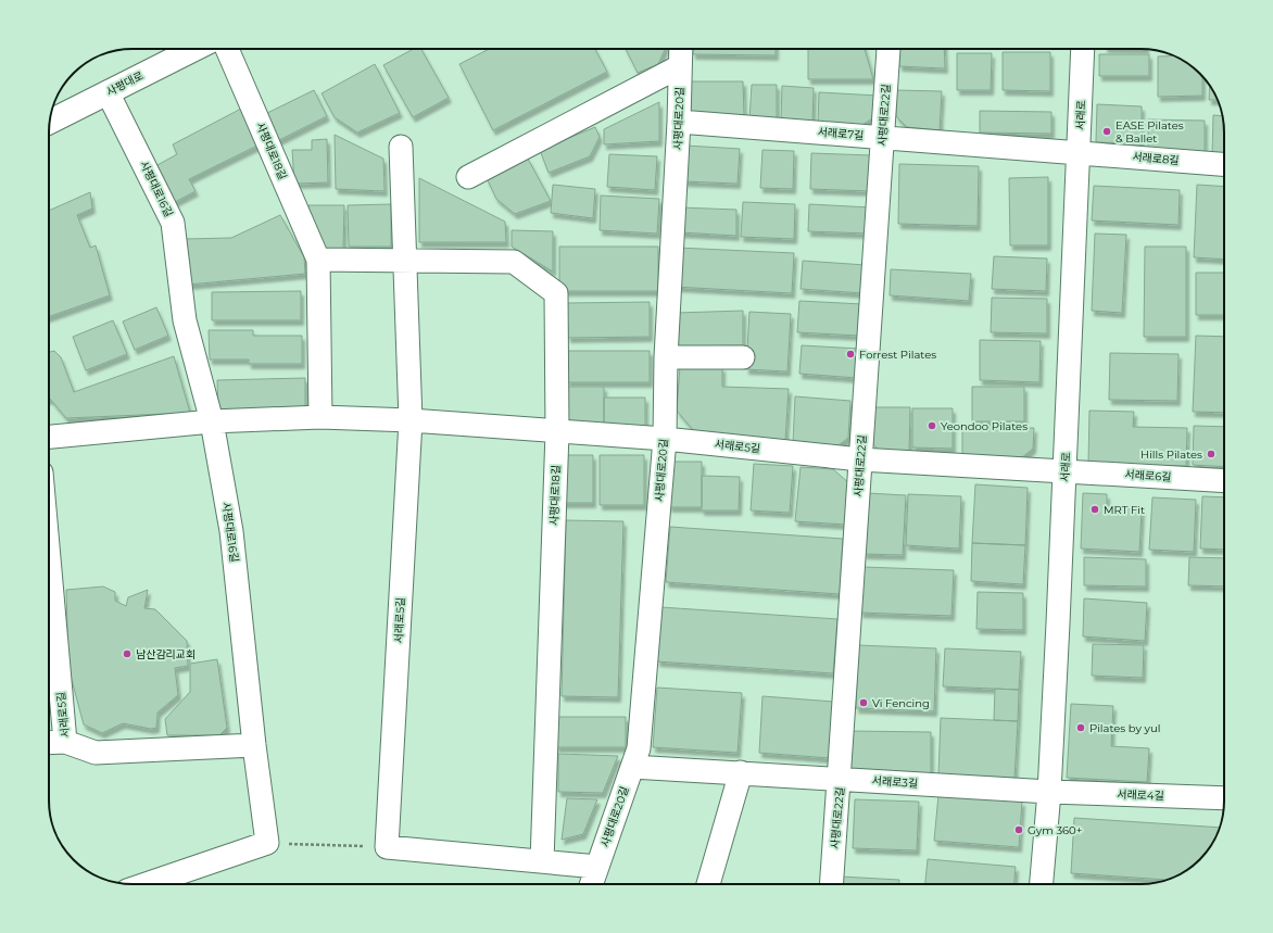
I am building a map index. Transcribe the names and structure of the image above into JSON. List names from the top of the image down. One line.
{"streets":{"main road":["사평대로"],"street":["사평대로22길","서래로","사평대로20길","서래로7길","사평대로18길","서래로8길","사평대로16길","서래로5길","서래로6길","서래로3길","서래로4길"]},"crossings":[["사평대로","사평대로16길"],["사평대로22길","서래로7길"],["사평대로22길","서래로5길"],["사평대로22길","서래로3길"],["서래로","서래로7길"],["서래로","서래로8길"],["서래로","서래로5길"],["서래로","서래로6길"],["서래로","서래로3길"],["서래로","서래로4길"],["사평대로20길","서래로7길"],["사평대로20길","서래로5길"],["사평대로20길","서래로3길"],["서래로7길","서래로8길"],["사평대로18길","서래로5길"],["사평대로16길","서래로5길"],["서래로5길","서래로6길"],["서래로3길","서래로4길"]],"places":["EASE Pilates & Ballet","Forrest Pilates","Yeondoo Pilates","Hills Pilates","MRT Fit","남산감리교회","Vi Fencing","Pilates by yul","Gym 360+"]}
